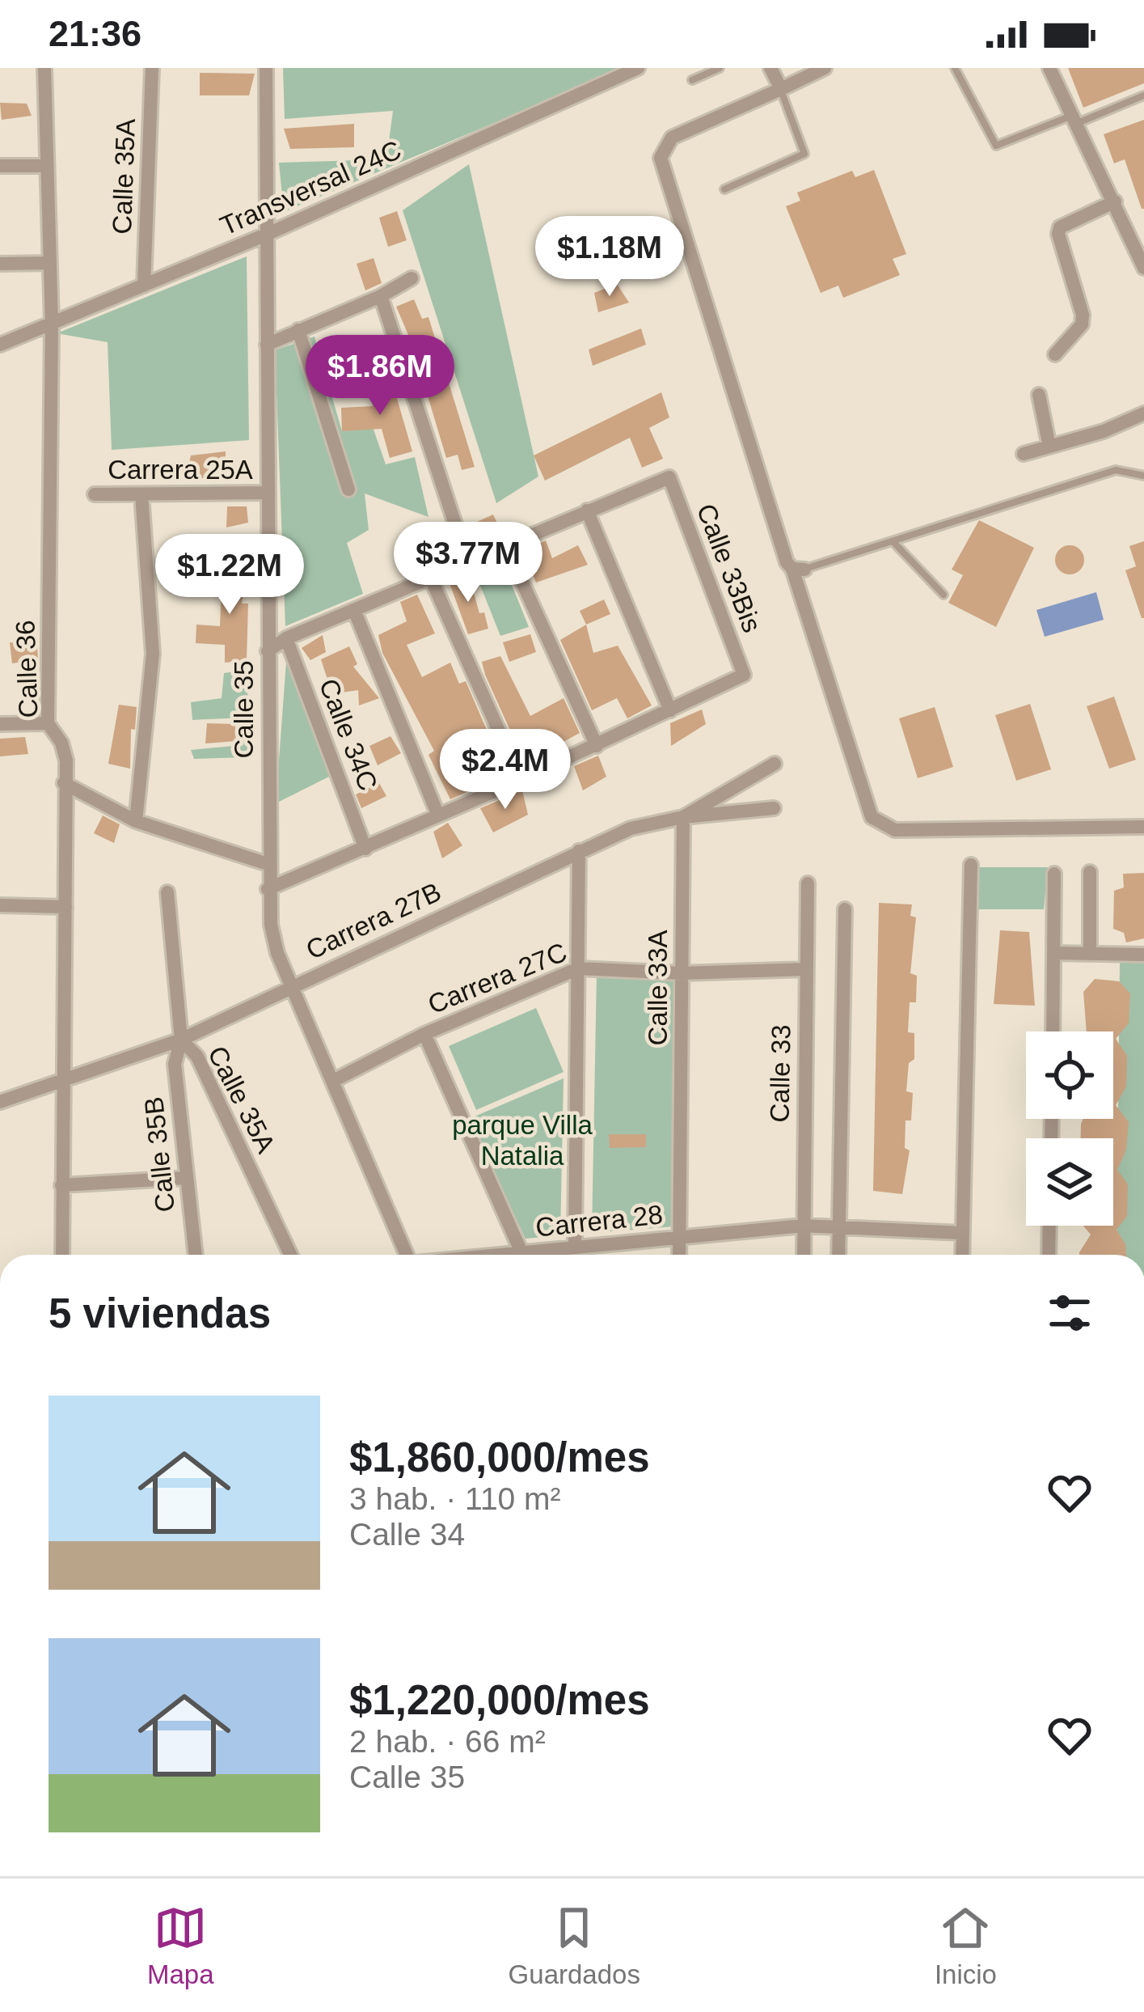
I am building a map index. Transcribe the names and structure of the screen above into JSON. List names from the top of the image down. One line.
{"streets":{"street":["Calle 35A","Transversal 24C","Carrera 25A","Calle 33Bis","Calle 36","Calle 35","Calle 34C","Carrera 27B","Carrera 27C","Calle 33A","Calle 33","Calle 35B","Carrera 28"]},"crossings":[["Calle 35A","Transversal 24C"],["Calle 35A","Carrera 27B"],["Calle 35A","Calle 35B"],["Transversal 24C","Calle 36"],["Transversal 24C","Calle 35"],["Carrera 25A","Calle 35"],["Calle 36","Carrera 27B"],["Calle 35","Carrera 27B"],["Calle 35","Carrera 27C"],["Carrera 27B","Calle 33A"],["Carrera 27B","Calle 35B"],["Carrera 27C","Calle 33A"],["Carrera 27C","Calle 33"],["Calle 33A","Carrera 28"],["Calle 33","Carrera 28"]],"parks":["parque Villa Natalia"],"page":{"status":"21:36","price":["$1.18M","$1.86M","$3.77M","$1.22M","$2.4M"],"heading":"5 viviendas","list":[{"name":"$1,860,000/mes","note":"3 hab. · 110 m² · Calle 34"},{"name":"$1,220,000/mes","note":"2 hab. · 66 m² · Calle 35"}],"tabs":["Mapa","Guardados","Inicio"]}}
